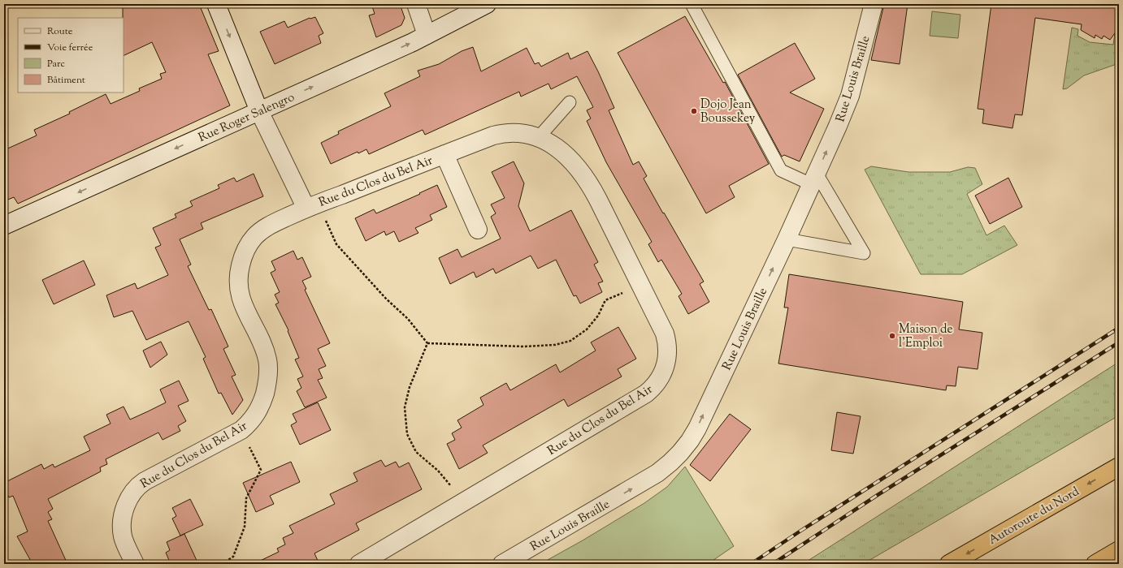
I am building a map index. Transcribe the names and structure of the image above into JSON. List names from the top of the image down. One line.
{"streets":{"highway":["Autoroute du Nord"],"street":["Rue Louis Braille","Rue Roger Salengro","Rue du Clos du Bel Air"]},"crossings":[["Rue Roger Salengro","Rue du Clos du Bel Air"]],"one_way":["Rue Louis Braille","Autoroute du Nord"],"places":["Dojo Jean Boussekey","Maison de l'Emploi"],"legend":["Route","Voie ferrée","Parc","Bâtiment"]}
